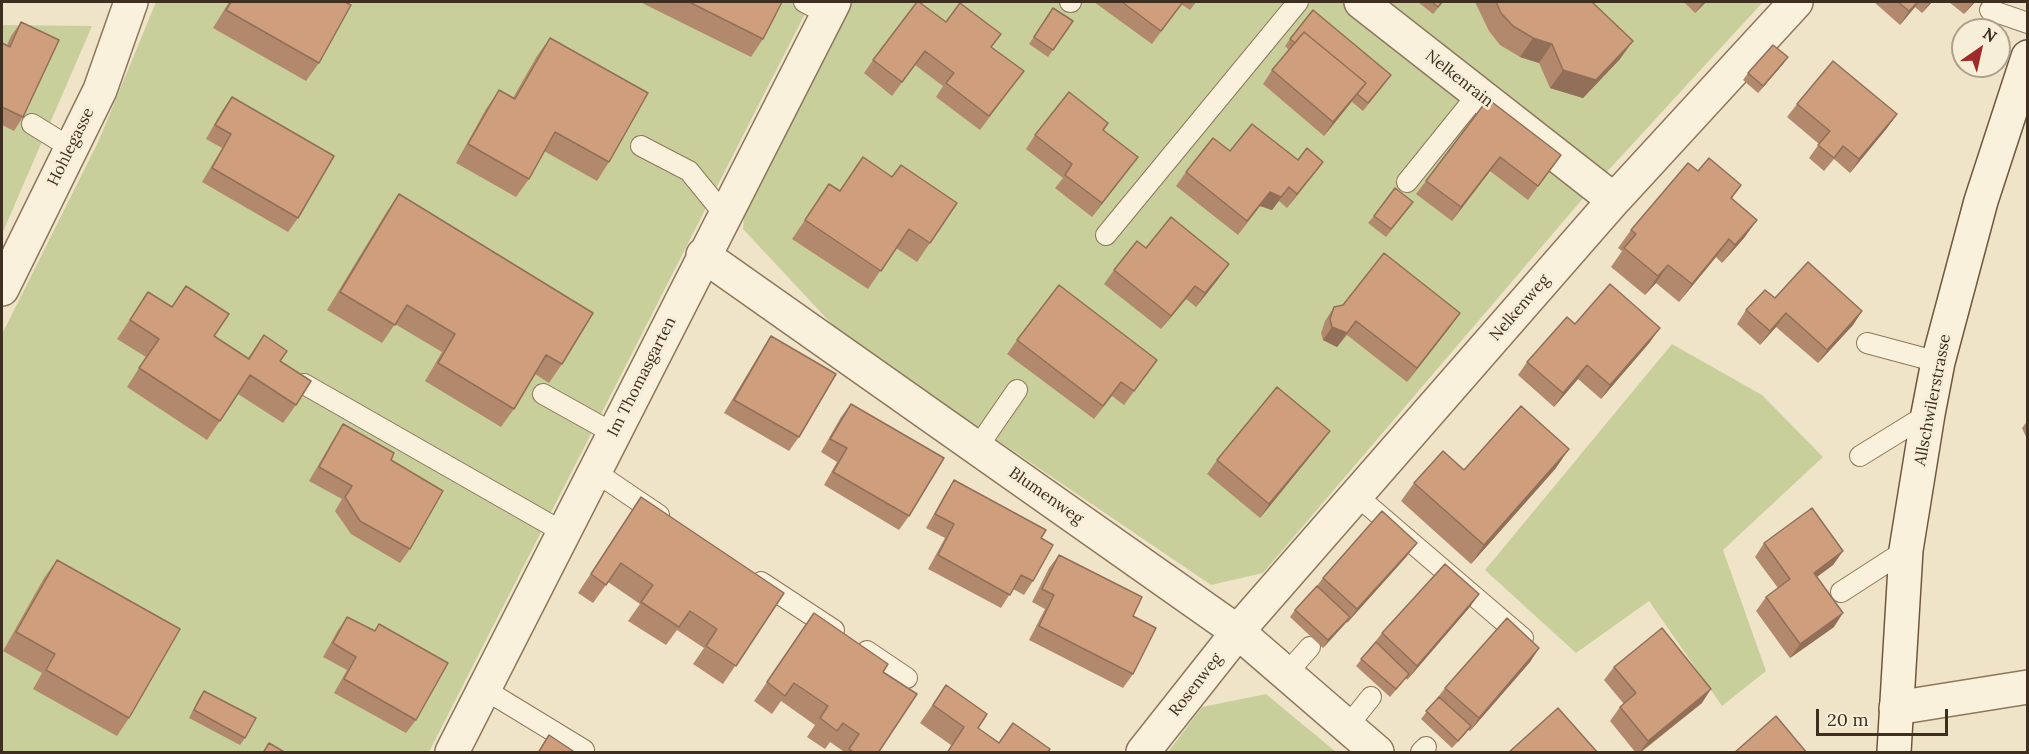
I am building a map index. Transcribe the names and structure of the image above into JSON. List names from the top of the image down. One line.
{"streets":{"street":["Nelkenrain","Hohlegasse","Nelkenweg","Im Thomasgarten","Allschwilerstrasse","Blumenweg","Rosenweg"]},"crossings":[["Nelkenrain","Nelkenweg"],["Nelkenweg","Blumenweg"],["Nelkenweg","Rosenweg"],["Im Thomasgarten","Blumenweg"],["Blumenweg","Rosenweg"]],"scale_bar":"20 m","north":"top right"}
